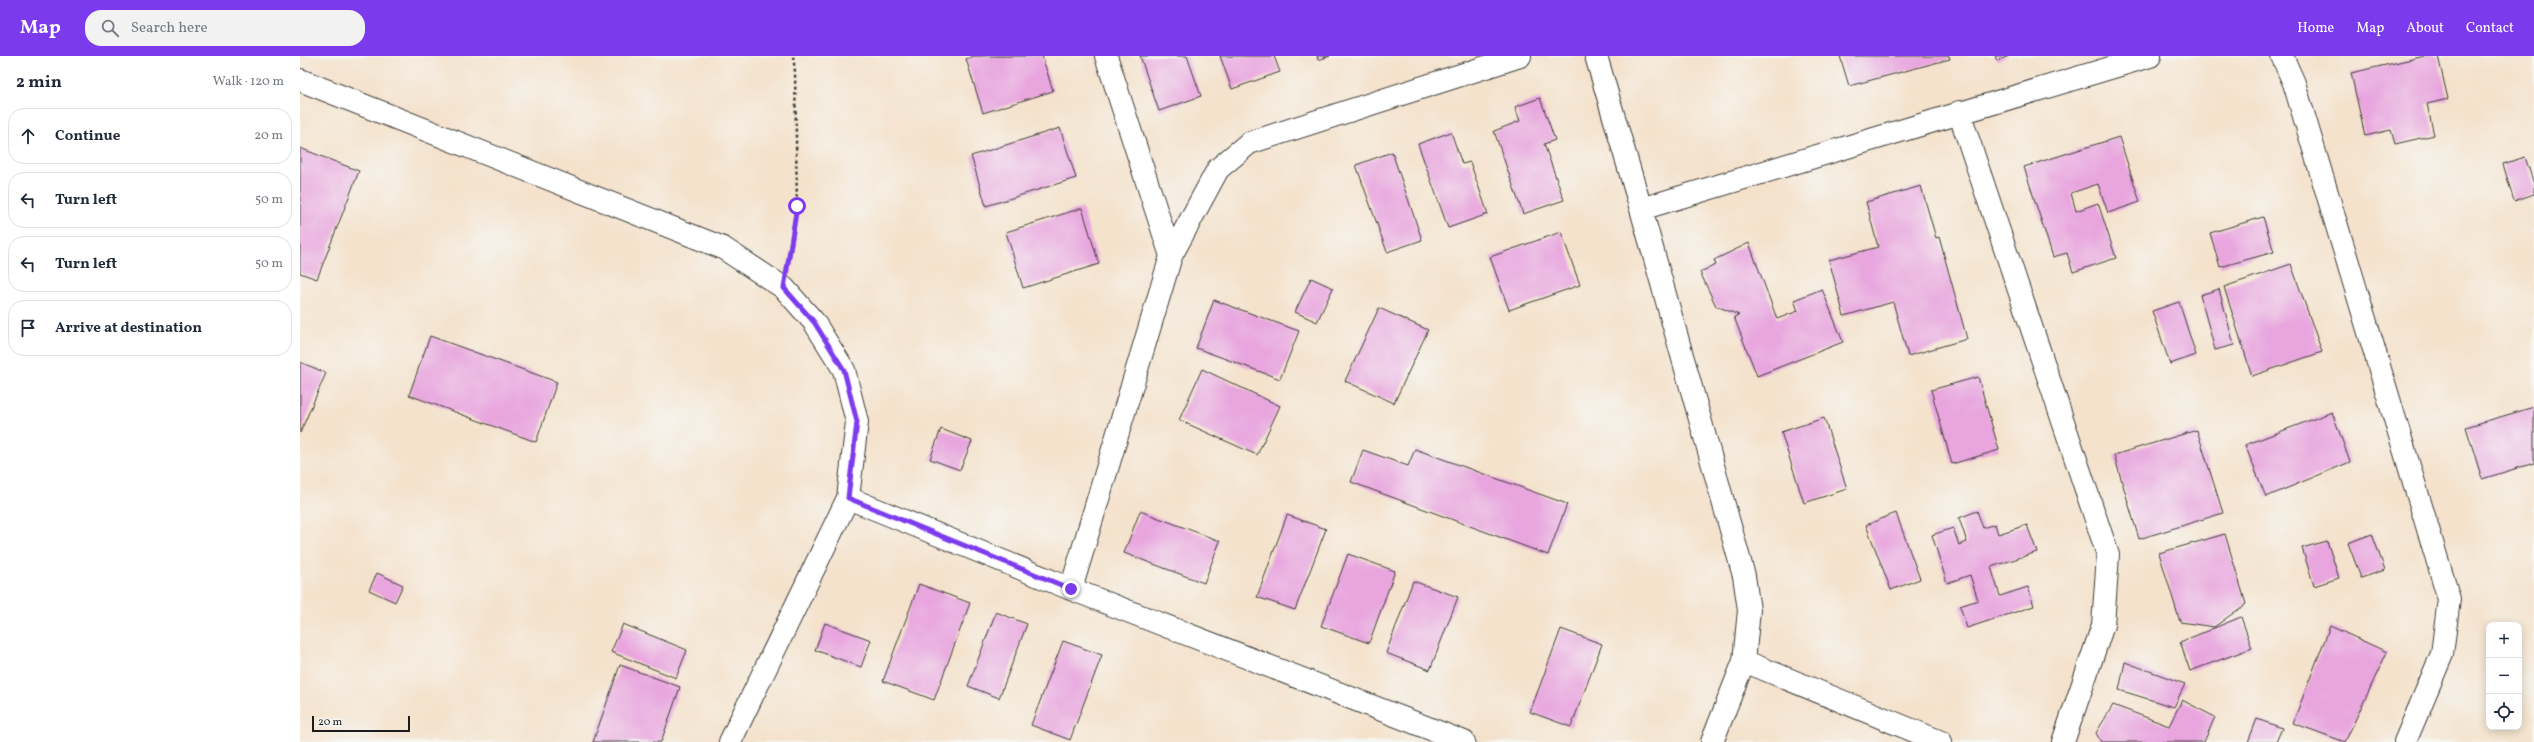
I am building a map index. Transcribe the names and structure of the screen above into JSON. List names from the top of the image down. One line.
{"scale_bar":"20 m","page":{"header":"Map","search":"Search here","nav":["Home","Map","About","Contact"],"heading":["2 min","Walk · 120 m"],"list":[["Continue","20 m"],["Turn left","50 m"],["Turn left","50 m"],"Arrive at destination"],"map_buttons":["+","−"],"scale":"20 m"}}
